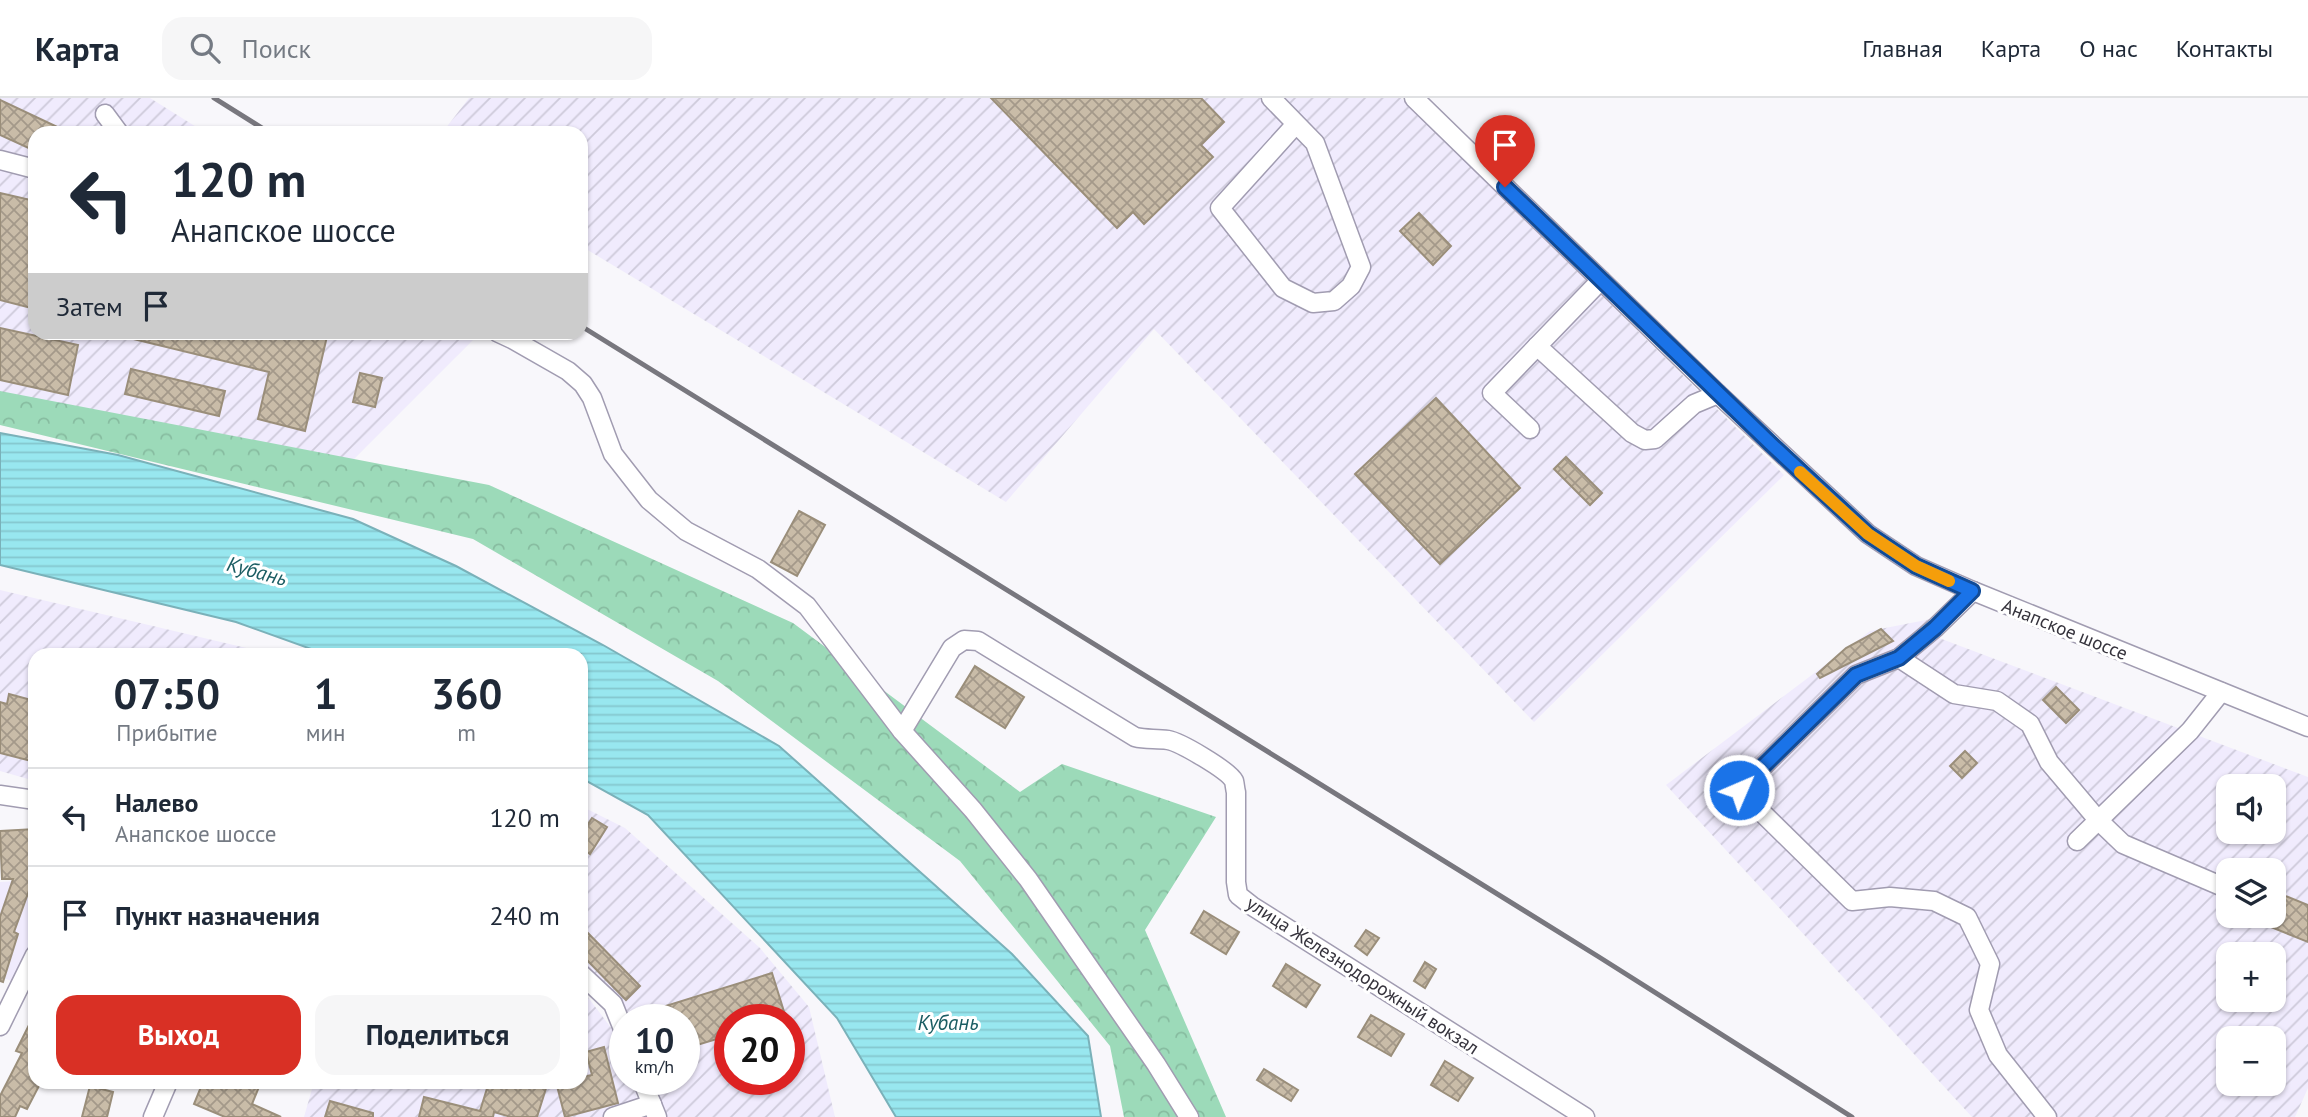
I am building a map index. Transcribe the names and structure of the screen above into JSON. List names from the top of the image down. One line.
{"streets":{"street":["Анапское шоссе","улица Железнодорожный вокзал"]},"water":["Кубань"],"page":{"header":"Карта","search":"Поиск","nav":["Главная","Карта","О нас","Контакты"],"turn":["120 m","Анапское шоссе"],"then":"Затем","eta":["07:50","Прибытие","1","мин","360","m"],"list":[{"name":"Налево","note":"Анапское шоссе","value":"120 m"},{"name":"Пункт назначения","value":"240 m"}],"map_buttons":["+","−"],"buttons":["Выход","Поделиться"],"speed":"10 km/h","limit":"20"}}
